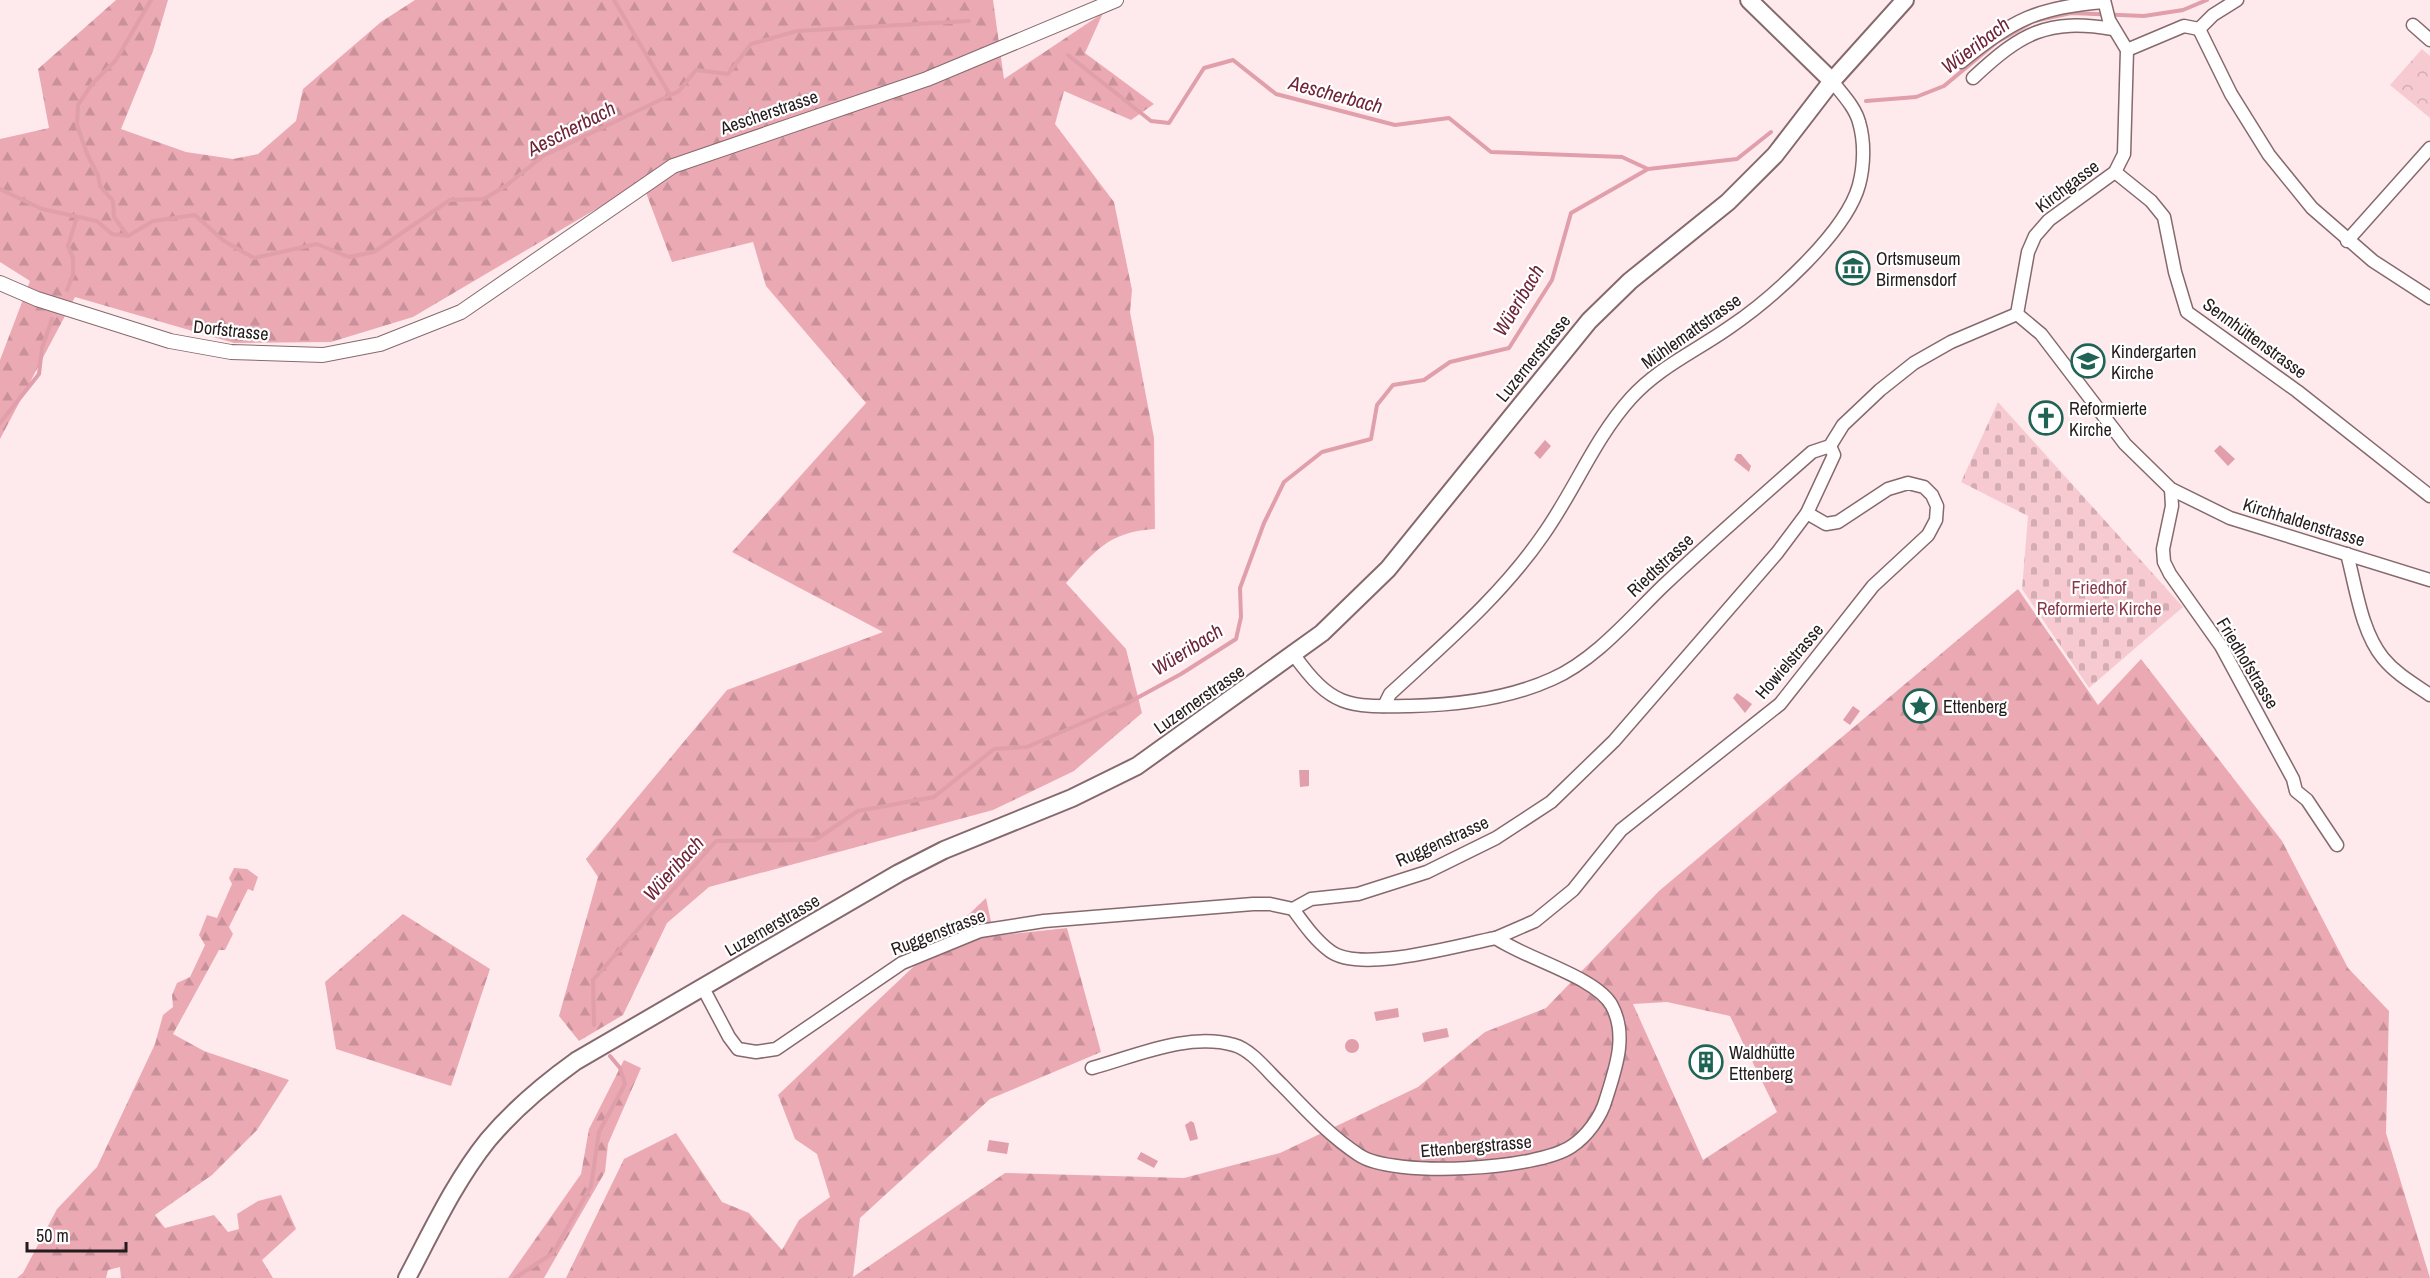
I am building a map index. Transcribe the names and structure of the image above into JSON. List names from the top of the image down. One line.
{"streets":{"main road":["Luzernerstrasse"],"street":["Aescherstrasse","Kirchgasse","Dorfstrasse","Mühlemattstrasse","Sennhüttenstrasse","Kirchhaldenstrasse","Riedtstrasse","Howielstrasse","Friedhofstrasse","Ruggenstrasse","Ettenbergstrasse"]},"crossings":[["Aescherstrasse","Dorfstrasse"],["Kirchgasse","Sennhüttenstrasse"],["Kirchgasse","Riedtstrasse"],["Mühlemattstrasse","Luzernerstrasse"],["Mühlemattstrasse","Riedtstrasse"],["Luzernerstrasse","Riedtstrasse"],["Luzernerstrasse","Ruggenstrasse"],["Kirchhaldenstrasse","Friedhofstrasse"],["Riedtstrasse","Ruggenstrasse"],["Howielstrasse","Ruggenstrasse"],["Howielstrasse","Ettenbergstrasse"]],"water":["Wüeribach","Aescherbach"],"parks":["Friedhof Reformierte Kirche"],"places":{"museum":["Ortsmuseum Birmensdorf"],"school or university":["Kindergarten Kirche"],"church":["Reformierte Kirche"],"place":["Ettenberg"],"building":["Waldhütte Ettenberg"]},"scale_bar":"50 m"}
